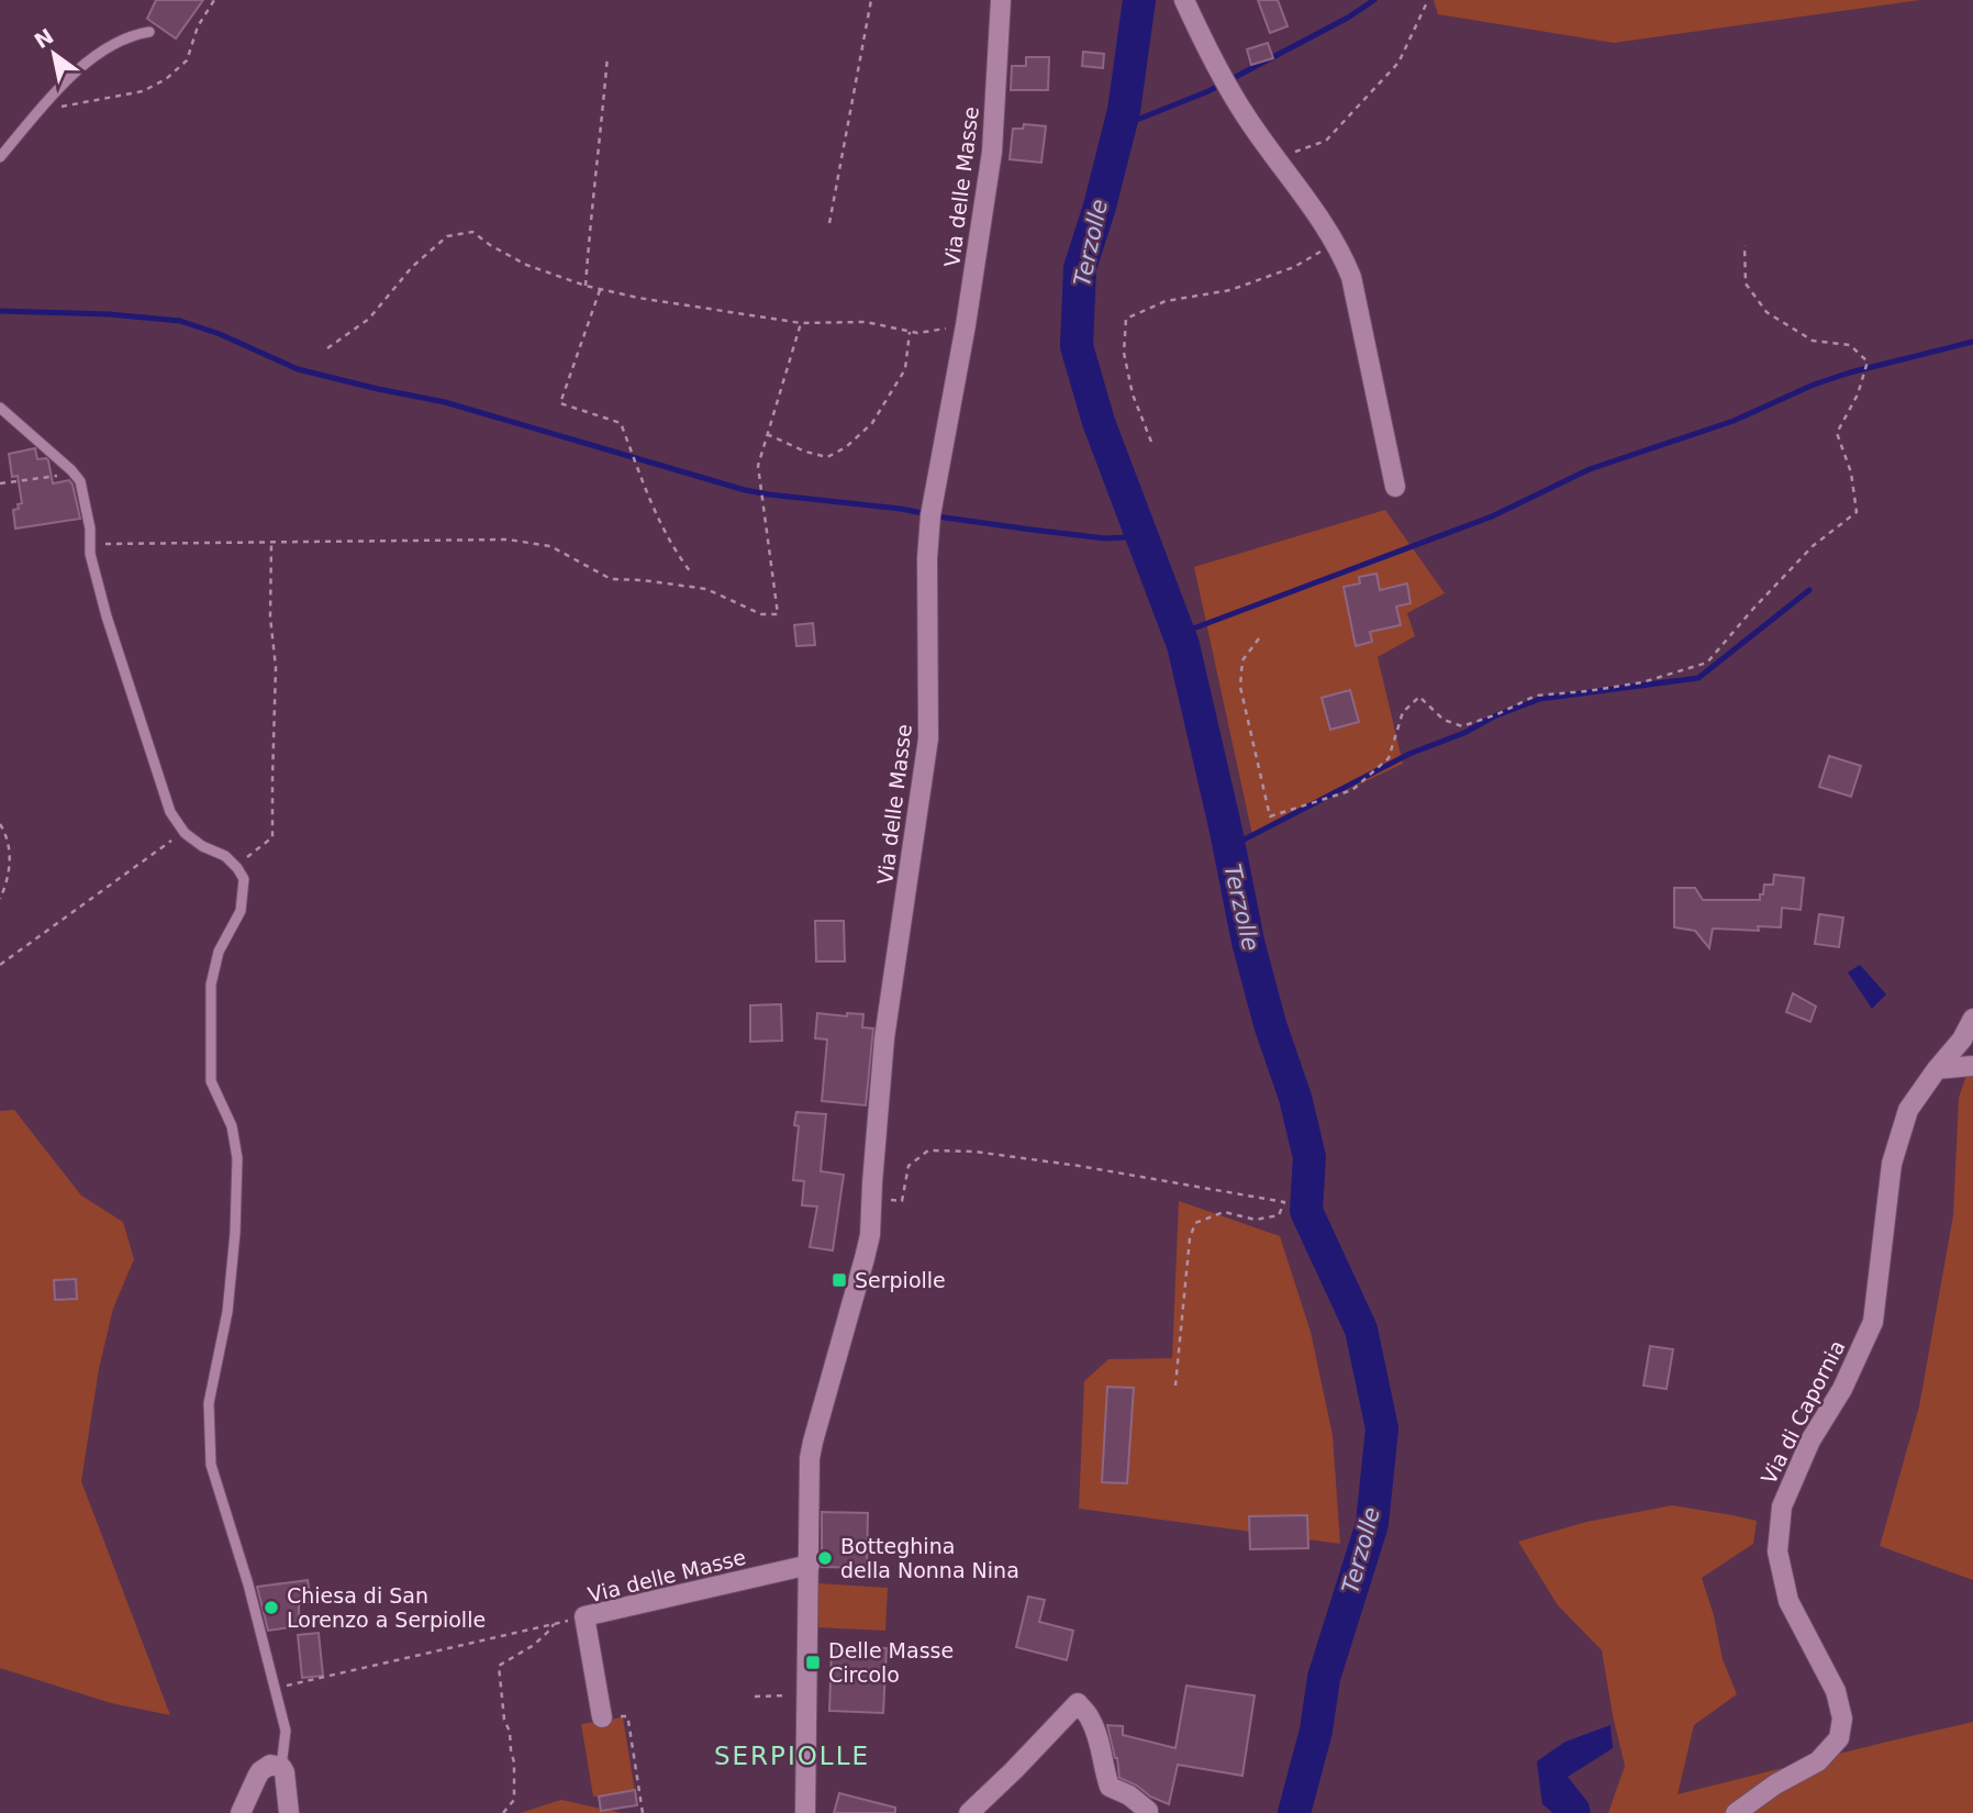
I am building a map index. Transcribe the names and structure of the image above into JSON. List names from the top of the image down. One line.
{"streets":{"street":["Via delle Masse","Via di Capornia"]},"districts":["SERPIOLLE"],"water":["Terzolle"],"places":{"transit":["Serpiolle","Delle Masse Circolo"],"other":["Botteghina della Nonna Nina","Chiesa di San Lorenzo a Serpiolle"]},"north":"top left"}
